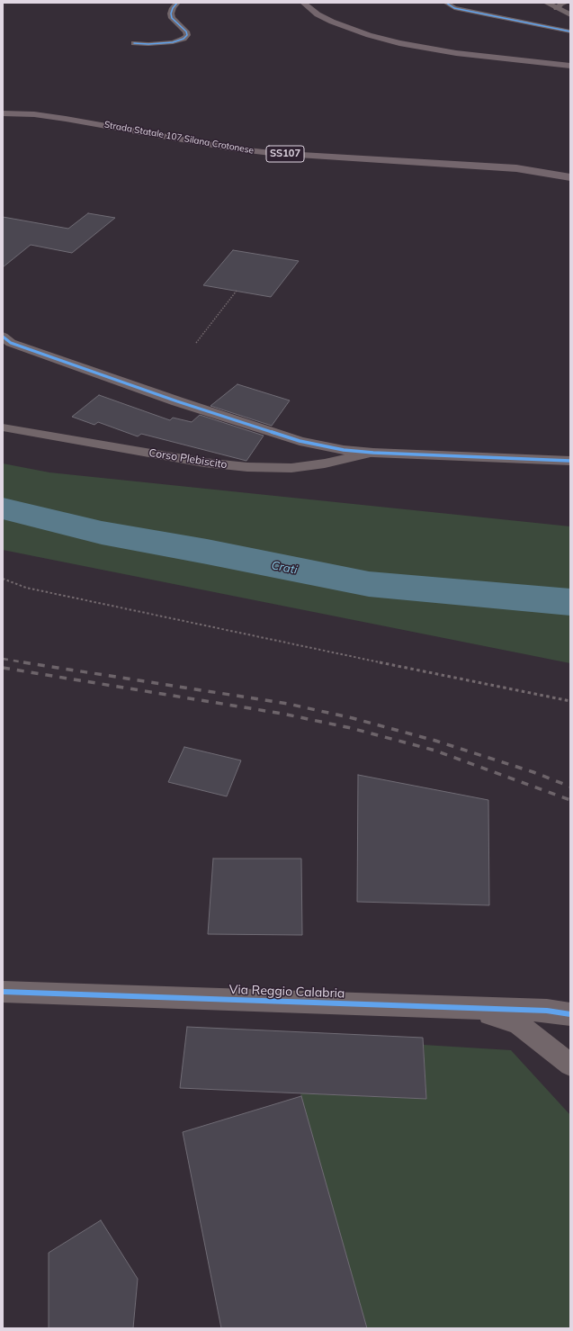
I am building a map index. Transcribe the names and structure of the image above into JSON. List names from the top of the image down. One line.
{"streets":{"main road":["Strada Statale 107 Silana Crotonese","SS107"],"street":["Corso Plebiscito","Via Reggio Calabria"]},"water":["Crati"]}
